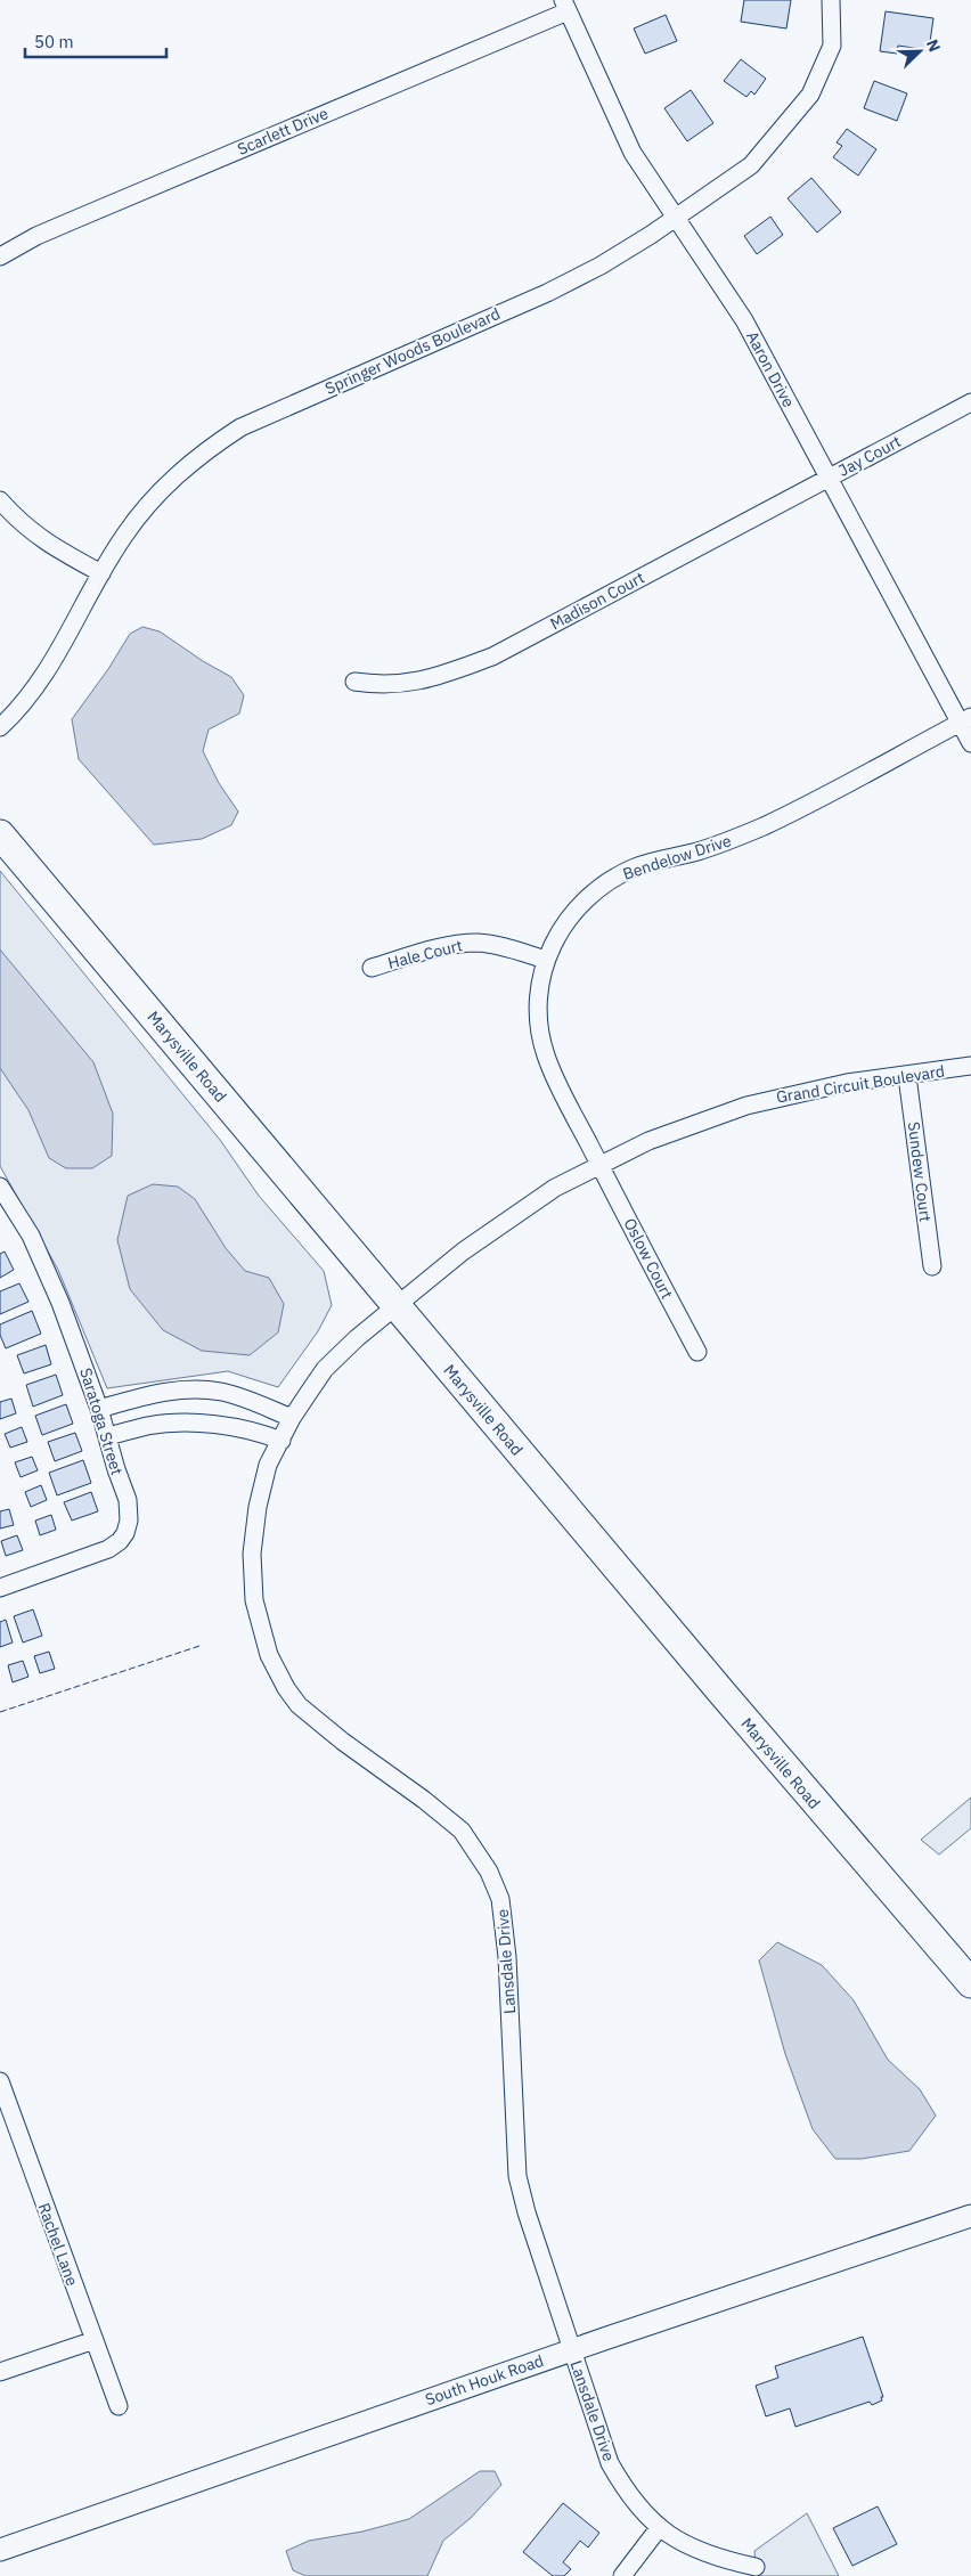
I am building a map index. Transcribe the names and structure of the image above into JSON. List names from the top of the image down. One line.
{"streets":{"highway":["Marysville Road"],"street":["Scarlett Drive","Springer Woods Boulevard","Aaron Drive","Jay Court","Madison Court","Bendelow Drive","Hale Court","Grand Circuit Boulevard","Sundew Court","Oslow Court","Saratoga Street","Lansdale Drive","Rachel Lane","South Houk Road"]},"crossings":[["Scarlett Drive","Aaron Drive"],["Springer Woods Boulevard","Aaron Drive"],["Aaron Drive","Jay Court"],["Aaron Drive","Madison Court"],["Aaron Drive","Bendelow Drive"],["Jay Court","Madison Court"],["Bendelow Drive","Hale Court"],["Bendelow Drive","Grand Circuit Boulevard"],["Bendelow Drive","Oslow Court"],["Marysville Road","Grand Circuit Boulevard"],["Marysville Road","Lansdale Drive"],["Grand Circuit Boulevard","Sundew Court"],["Grand Circuit Boulevard","Oslow Court"],["Grand Circuit Boulevard","Lansdale Drive"],["Lansdale Drive","South Houk Road"]],"scale_bar":"50 m","north":"top right"}
